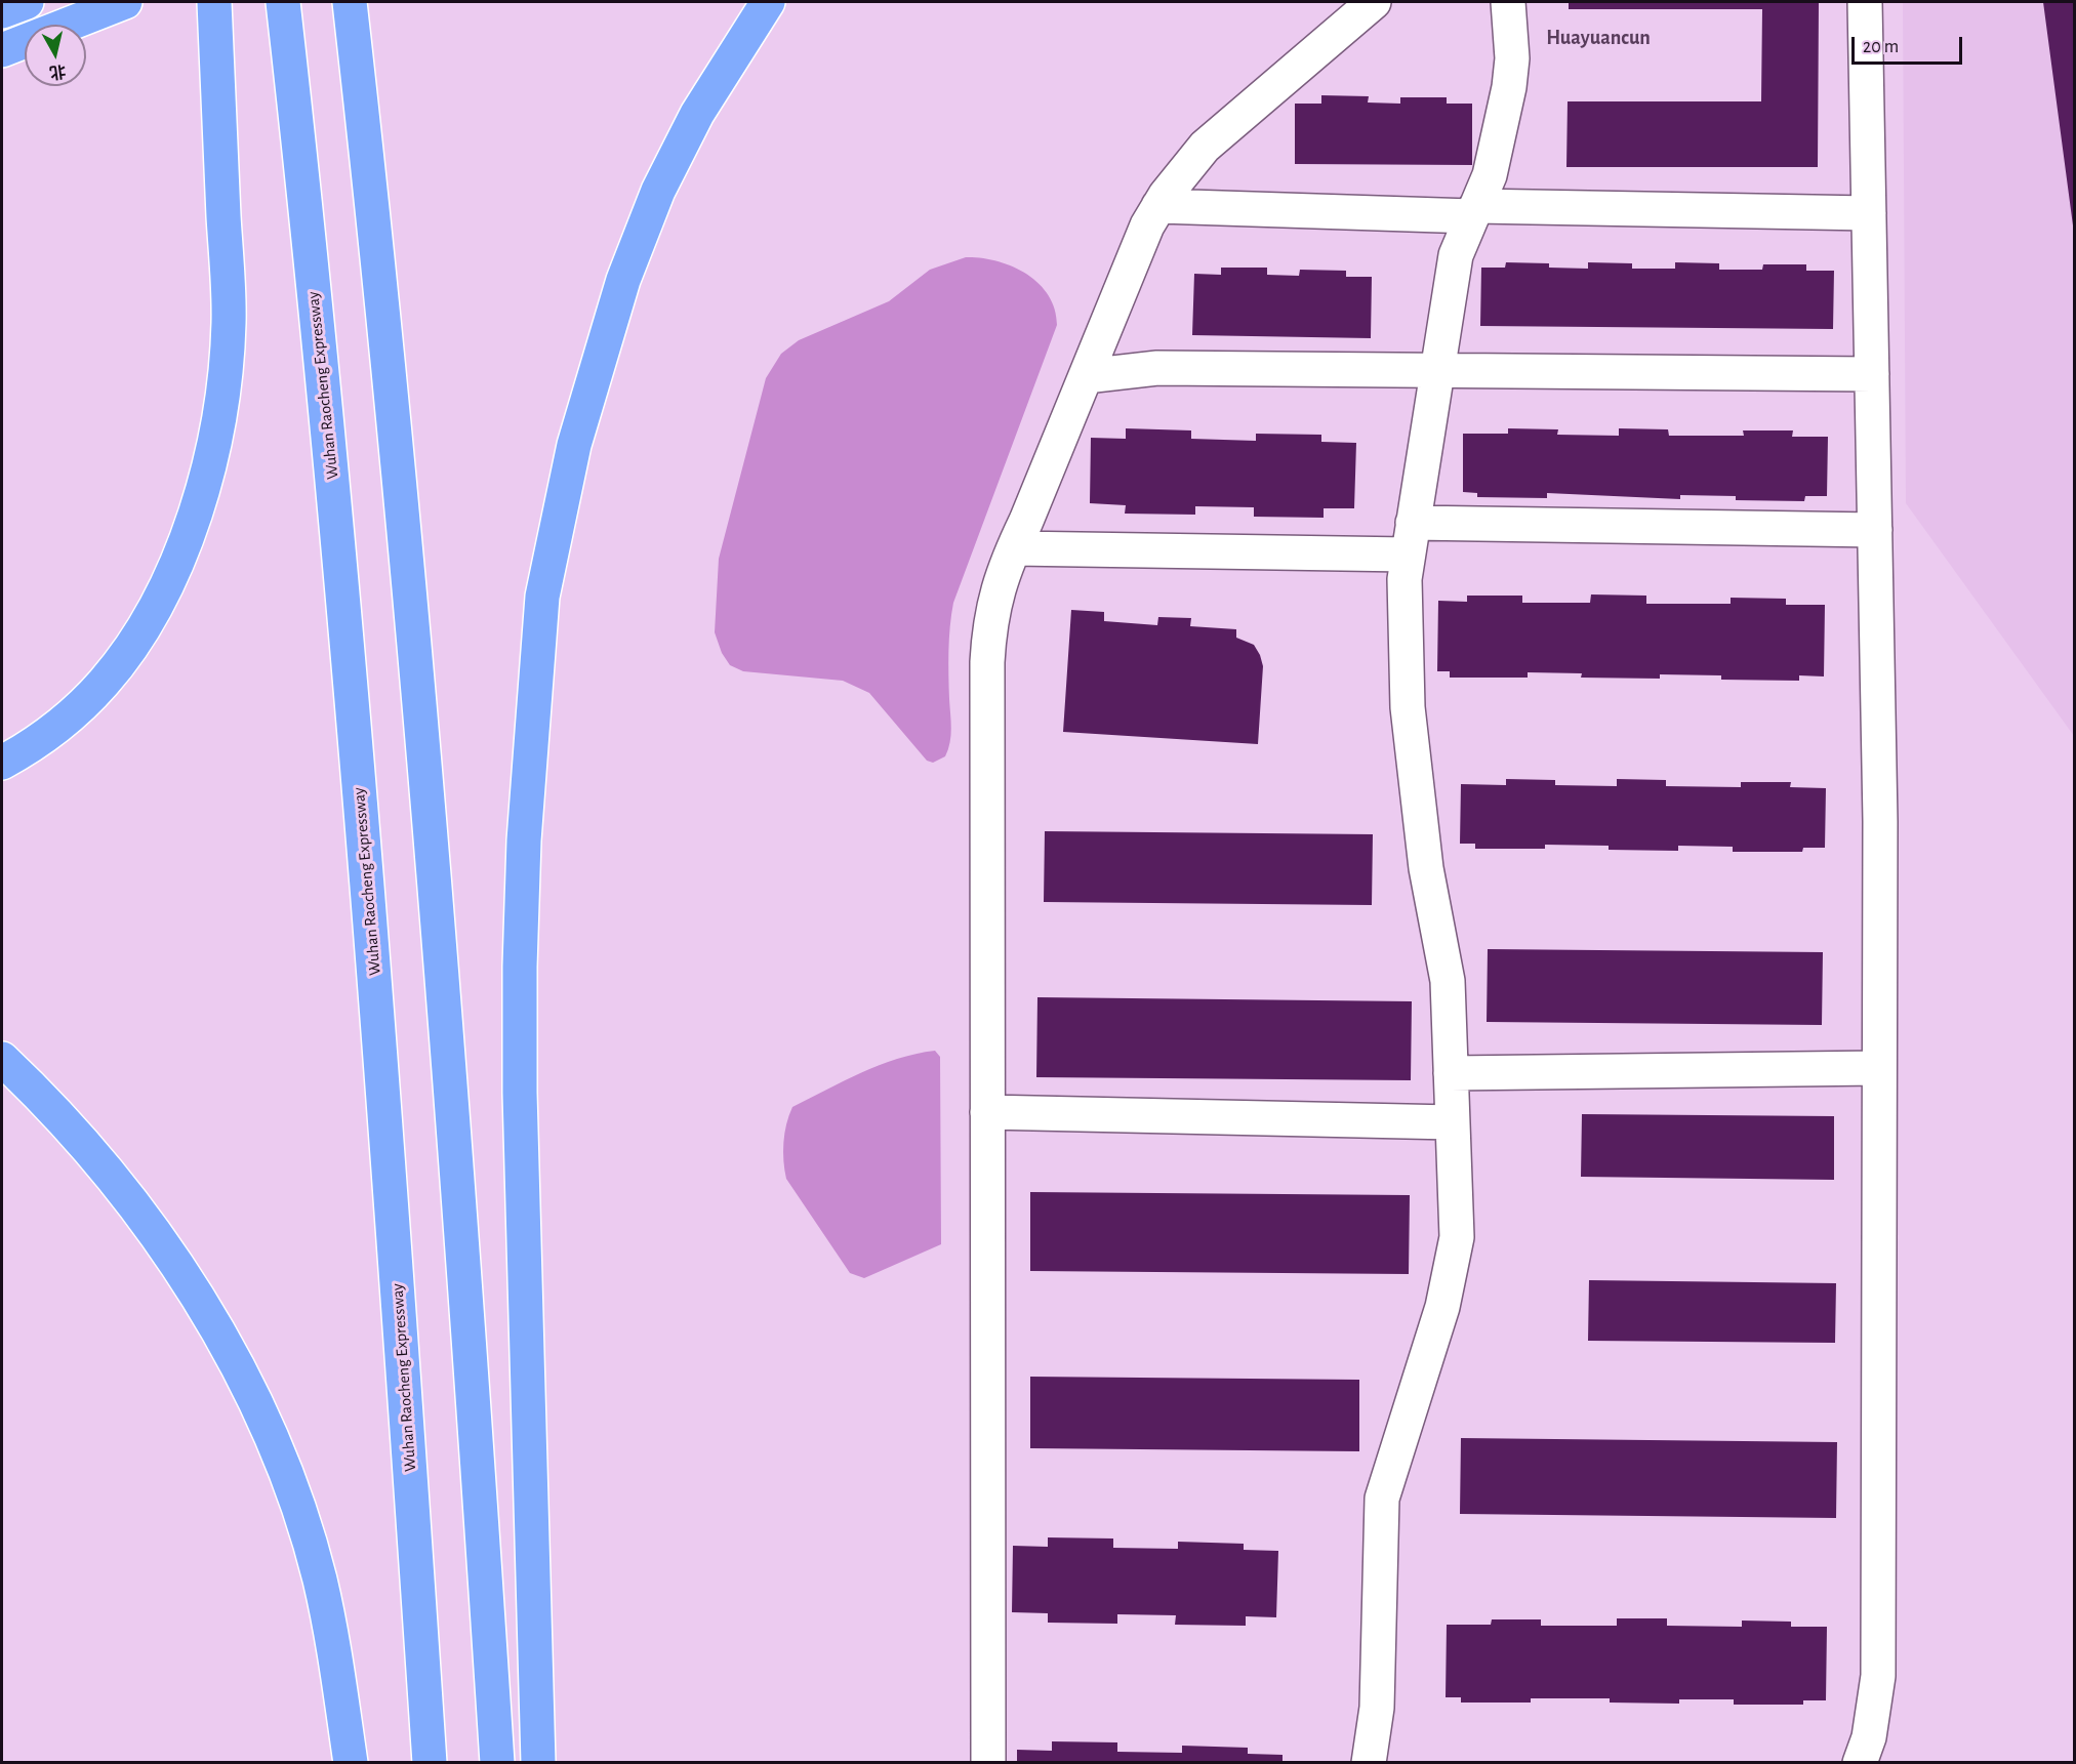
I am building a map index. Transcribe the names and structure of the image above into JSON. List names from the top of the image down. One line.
{"streets":{"highway":["Wuhan Raocheng Expressway"]},"districts":["Huayuancun"],"scale_bar":"20 m","north":"bottom"}
